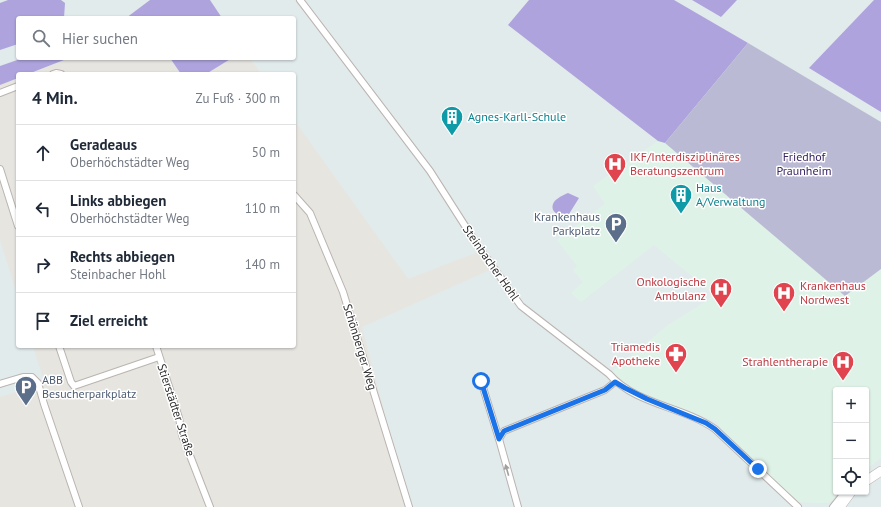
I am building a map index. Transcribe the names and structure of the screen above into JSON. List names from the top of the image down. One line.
{"streets":{"street":["Steinbacher Hohl","Schönberger Weg","Stierstädter Straße"]},"parks":["Friedhof Praunheim"],"places":{"building":["Agnes-Karll-Schule","Haus A/Verwaltung"],"hospital":["IKF/Interdisziplinäres Beratungszentrum","Onkologische Ambulanz","Krankenhaus Nordwest","Strahlentherapie"],"parking":["Krankenhaus Parkplatz","ABB Besucherparkplatz"],"pharmacy":["Triamedis Apotheke"]},"page":{"search":"Hier suchen","heading":["4 Min.","Zu Fuß · 300 m"],"list":[["Geradeaus","Oberhöchstädter Weg","50 m"],["Links abbiegen","Oberhöchstädter Weg","110 m"],["Rechts abbiegen","Steinbacher Hohl","140 m"],"Ziel erreicht"],"map_buttons":["+","−"]}}
